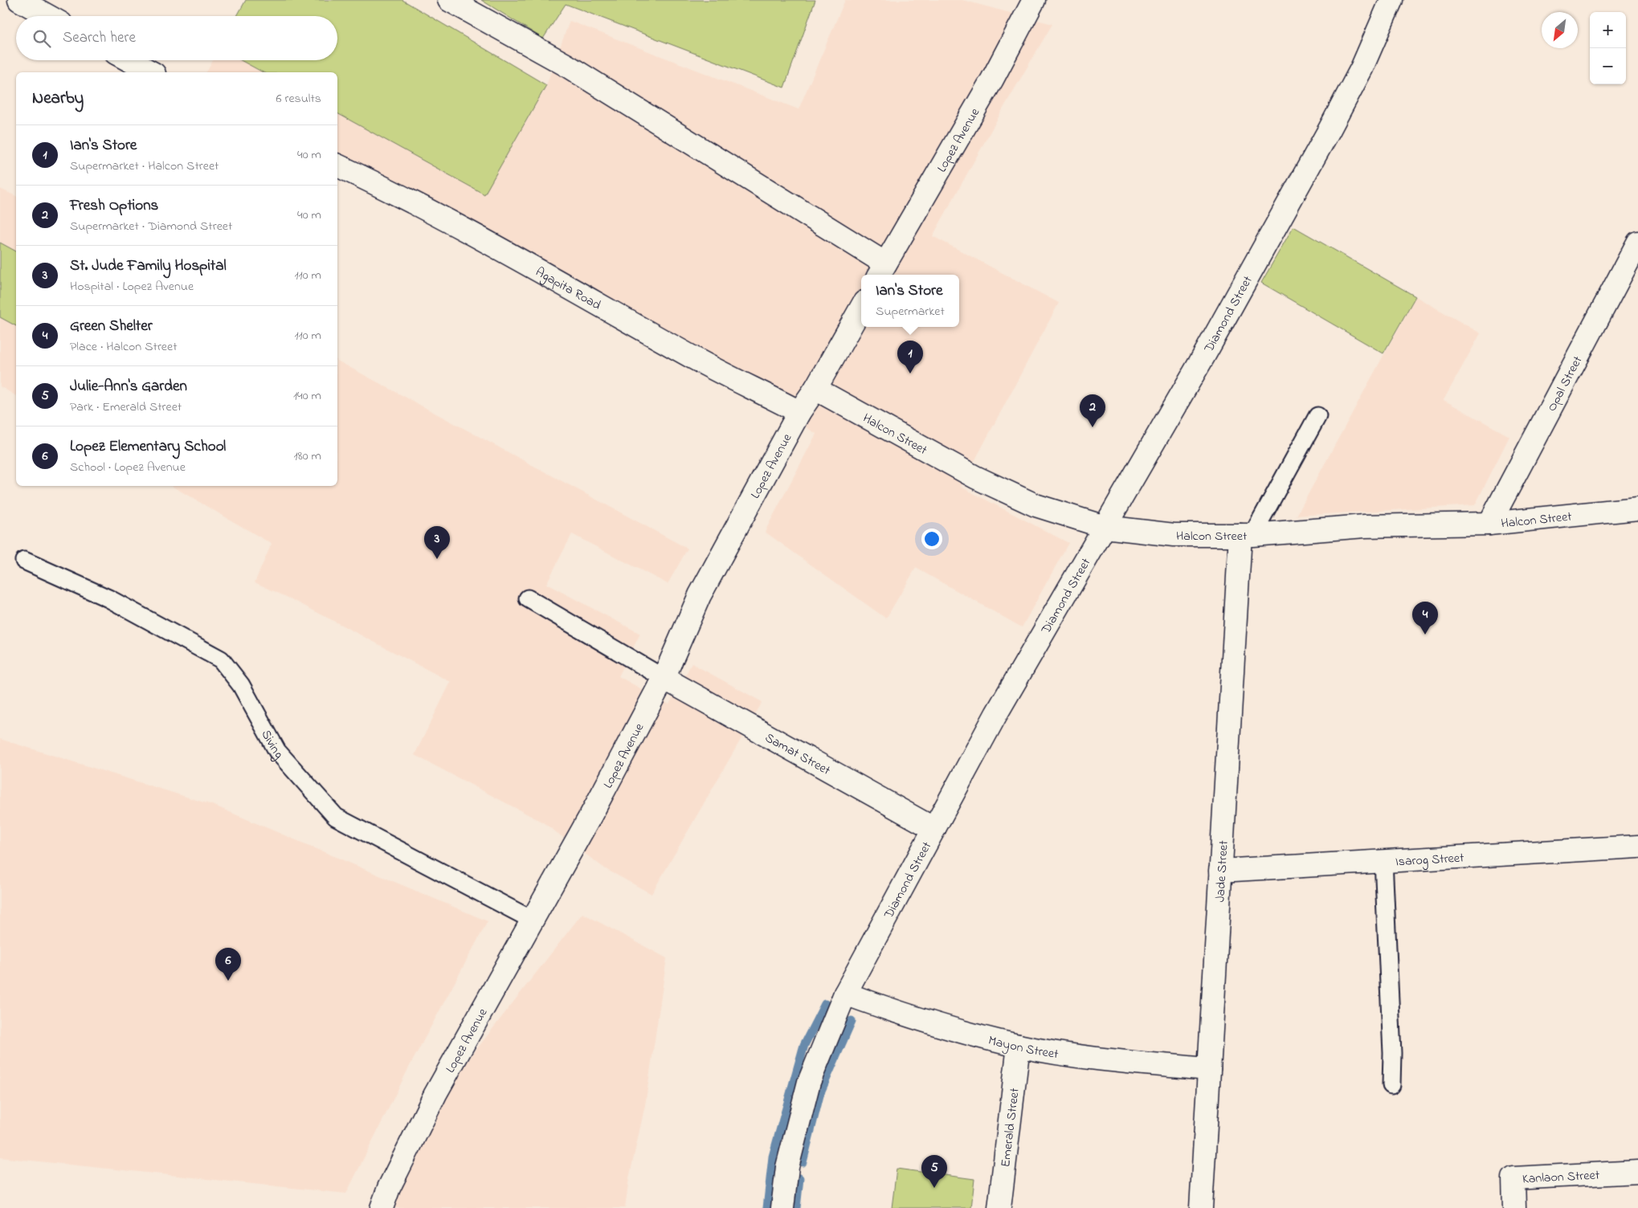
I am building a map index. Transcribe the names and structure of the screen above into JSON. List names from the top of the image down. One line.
{"streets":{"street":["Lopez Avenue","Agapita Road","Diamond Street","Opal Street","Halcon Street","Samat Street","Isarog Street","Jade Street","Mayon Street","Emerald Street","Kanlaon Street"],"lane":["Siving"]},"crossings":[["Lopez Avenue","Agapita Road"],["Lopez Avenue","Halcon Street"],["Lopez Avenue","Siving"],["Lopez Avenue","Samat Street"],["Diamond Street","Halcon Street"],["Diamond Street","Samat Street"],["Diamond Street","Mayon Street"],["Opal Street","Halcon Street"],["Halcon Street","Jade Street"],["Isarog Street","Jade Street"],["Jade Street","Mayon Street"],["Mayon Street","Emerald Street"]],"north":"bottom left","page":{"map_buttons":["+","−"],"search":"Search here","heading":["Nearby","6 results"],"list":[{"mark":"1","name":"Ian's Store","note":"Supermarket · Halcon Street","value":"40 m"},{"mark":"2","name":"Fresh Options","note":"Supermarket · Diamond Street","value":"40 m"},{"mark":"3","name":"St. Jude Family Hospital","note":"Hospital · Lopez Avenue","value":"110 m"},{"mark":"4","name":"Green Shelter","note":"Place · Halcon Street","value":"110 m"},{"mark":"5","name":"Julie-Ann's Garden","note":"Park · Emerald Street","value":"140 m"},{"mark":"6","name":"Lopez Elementary School","note":"School · Lopez Avenue","value":"180 m"}],"popup":["Ian's Store","Supermarket"],"pins":["1","2","3","4","6","5"]}}
